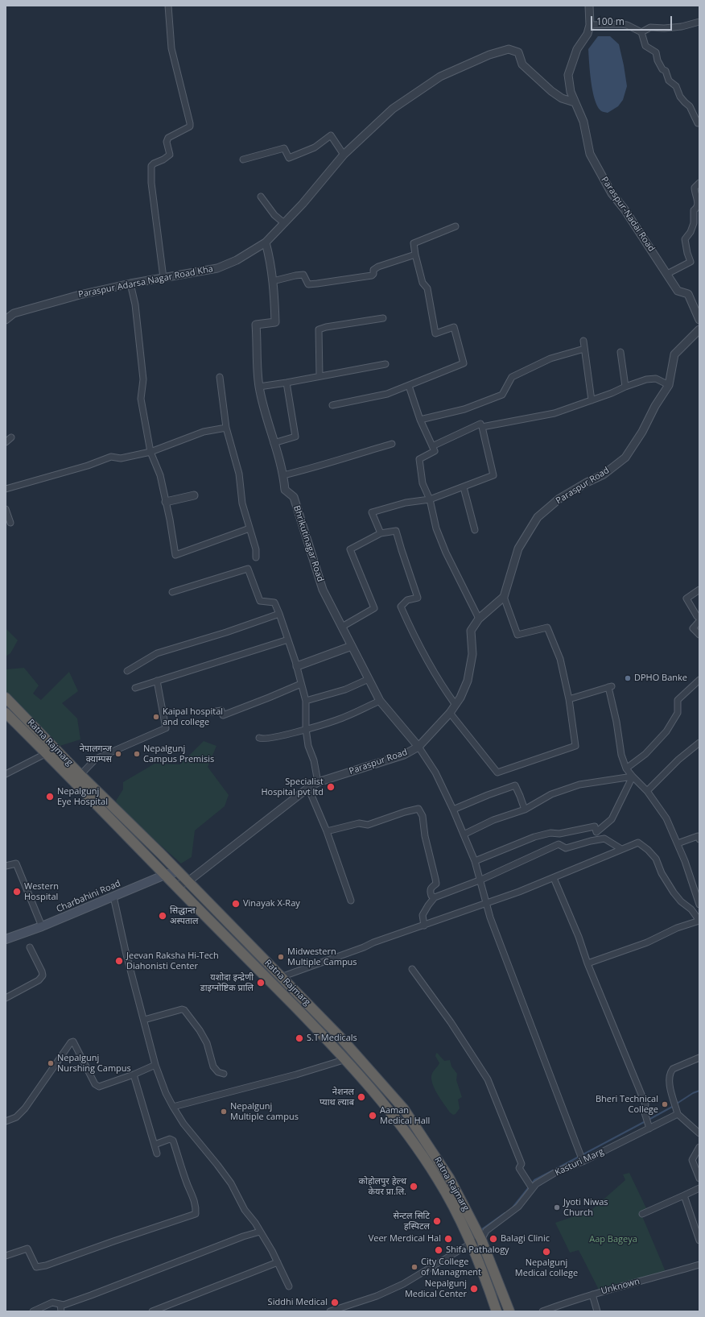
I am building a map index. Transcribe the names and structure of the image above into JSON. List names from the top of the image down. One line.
{"streets":{"highway":["Ratna Rajmarg"],"main road":["Charbahini Road"],"street":["Paraspur-Nadai Road","Paraspur Adarsa Nagar Road Kha","Paraspur Road","Bhrikutinagar Road","Kasturi Marg","Unknown"]},"crossings":[["Paraspur-Nadai Road","Paraspur Adarsa Nagar Road Kha"],["Paraspur Adarsa Nagar Road Kha","Bhrikutinagar Road"],["Paraspur Road","Bhrikutinagar Road"],["Paraspur Road","Ratna Rajmarg"],["Ratna Rajmarg","Charbahini Road"],["Ratna Rajmarg","Kasturi Marg"]],"parks":["Aap Bageya"],"places":["DPHO Banke","Kaipal hospital and college","नेपालगन्ज क्याम्पस","Nepalgunj Campus Premisis","Specialist Hospital pvt ltd","Nepalgunj Eye Hospital","Western Hospital","Vinayak X-Ray","सिद्धान्त अस्पताल","Midwestern Multiple Campus","Jeevan Raksha Hi-Tech Diahonisti Center","यशोदा इन्द्रेणी डाइग्नोष्टिक प्रालि","S.T Medicals","Nepalgunj Nurshing Campus","नेशनल प्याथ ल्याब","Bheri Technical College","Nepalgunj Multiple campus","Aaman Medical Hall","काेहाेलपुर हेल्थ केयर प्रा.लि.","Jyoti Niwas Church","सेन्टल सिटि हस्पिटल","Veer Merdical Hal","Balagi Clinic","Shifa Pathalogy","Nepalgunj Medical college","City College of Managment","Nepalgunj Medical Center","Siddhi Medical"],"scale_bar":"100 m"}
